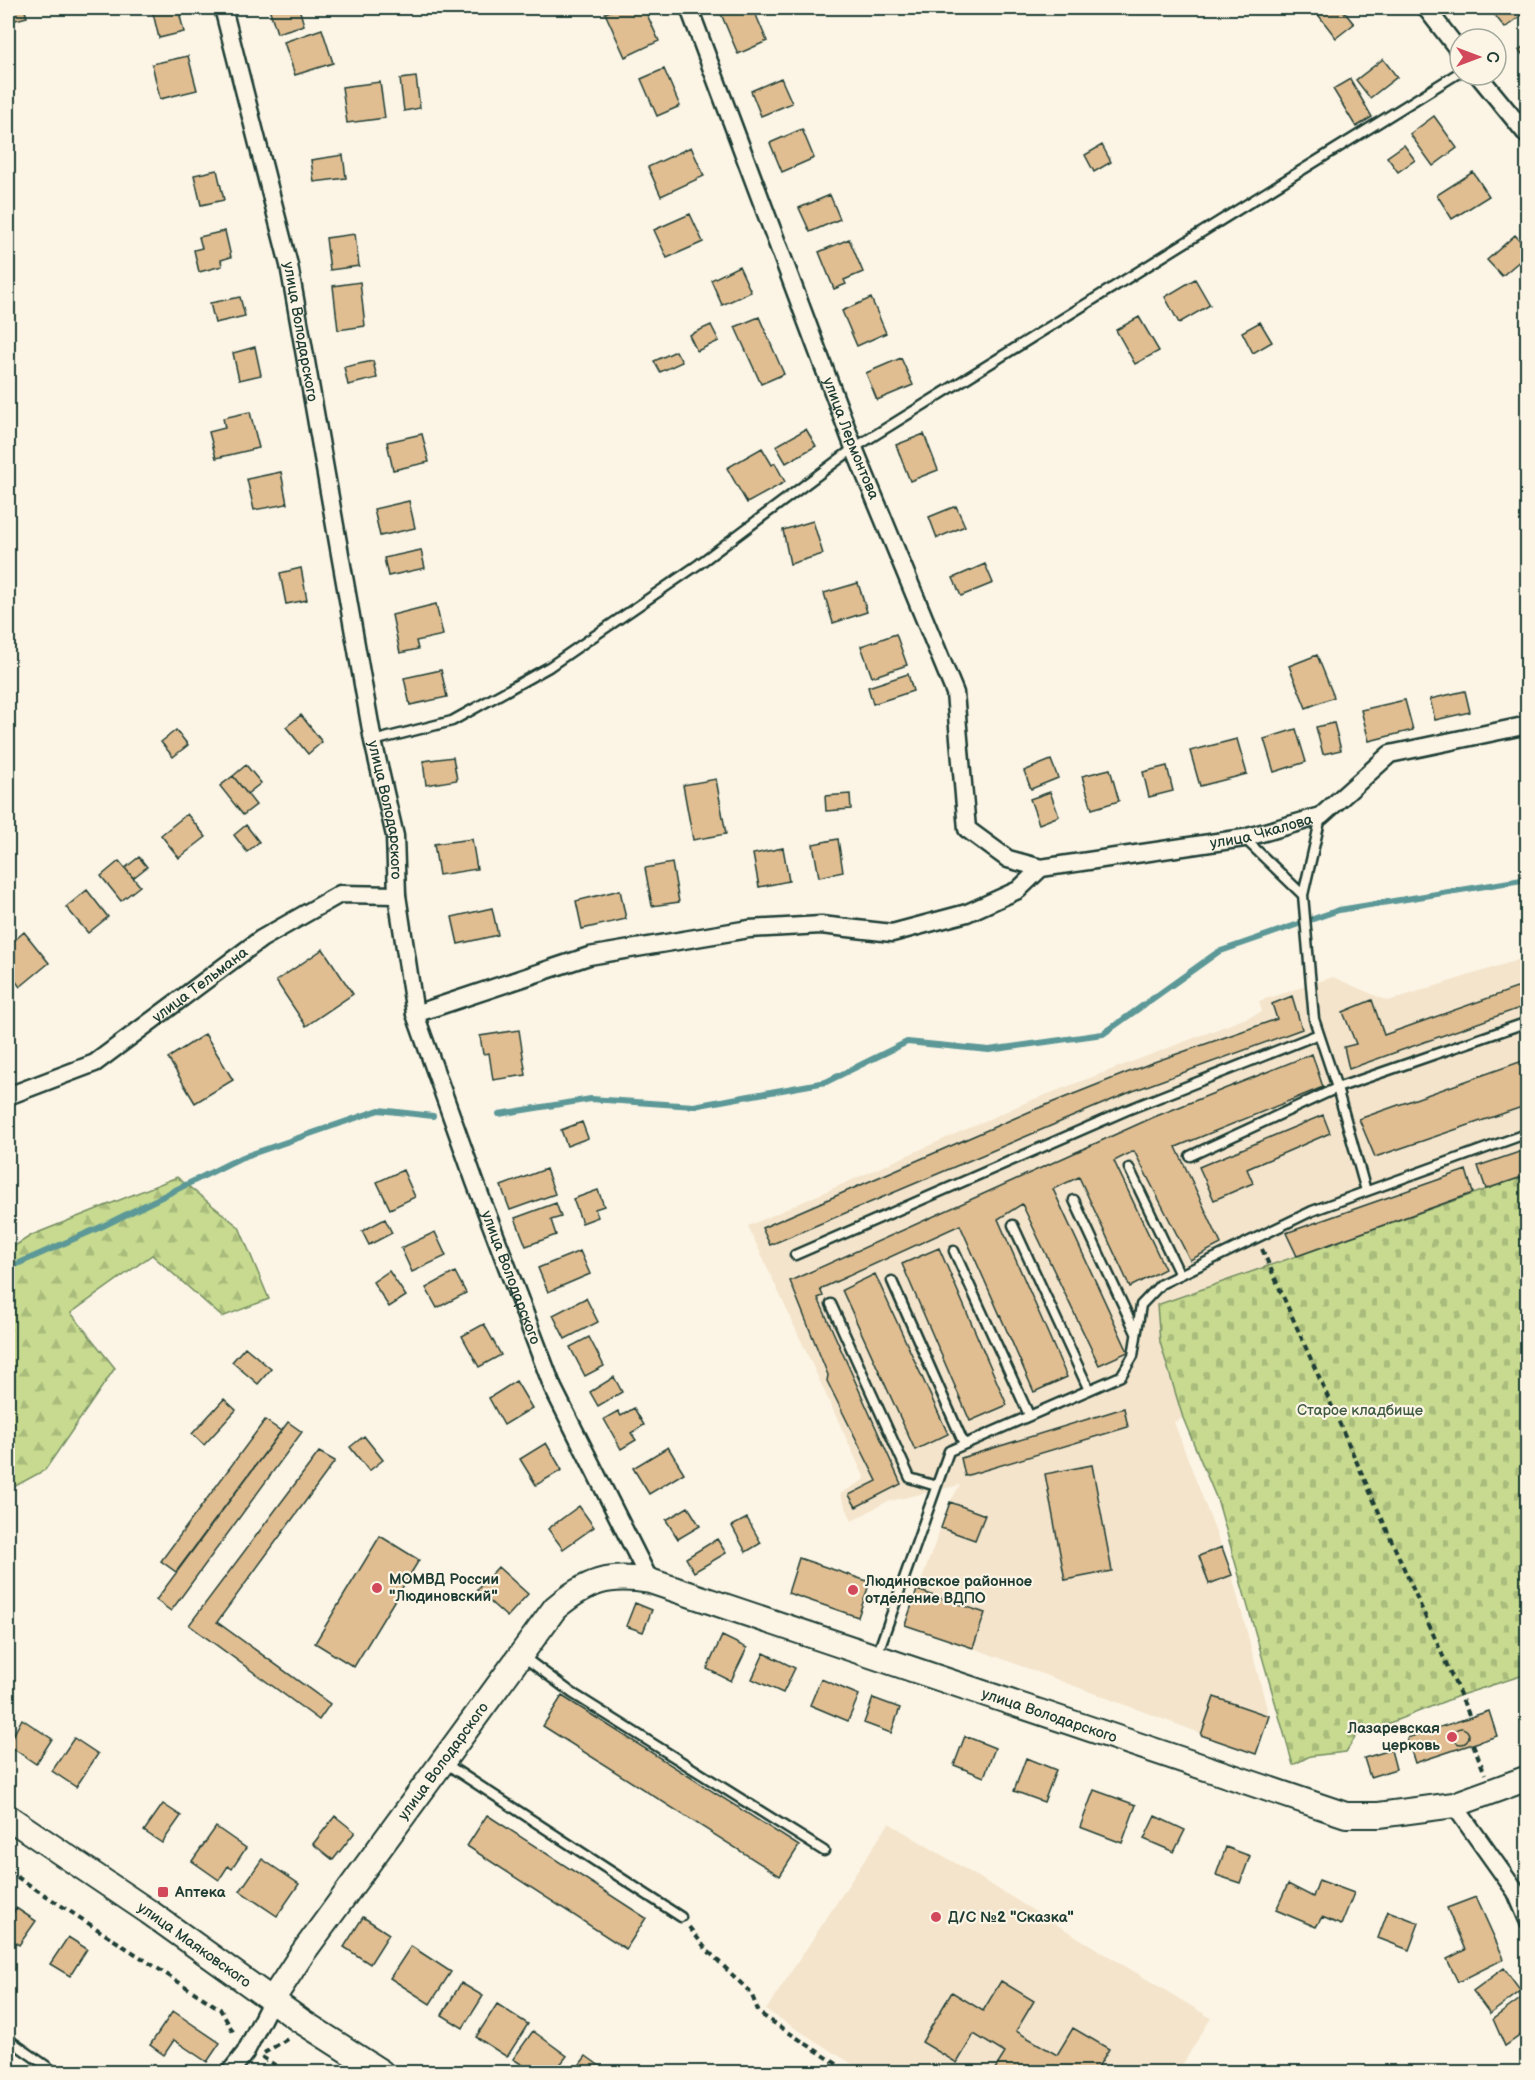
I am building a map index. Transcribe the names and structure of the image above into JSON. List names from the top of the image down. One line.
{"streets":{"street":["улица Володарского","улица Лермонтова","улица Чкалова","улица Тельмана","улица Маяковского"]},"crossings":[["улица Володарского","улица Тельмана"],["улица Володарского","улица Маяковского"],["улица Лермонтова","улица Чкалова"]],"parks":["Старое кладбище"],"places":{"other":["МОМВД России \"Людиновский\"","Людиновское районное отделение ВДПО","Лазаревская церковь","Д/С №2 \"Сказка\""],"transit":["Аптека"]},"north":"right"}
